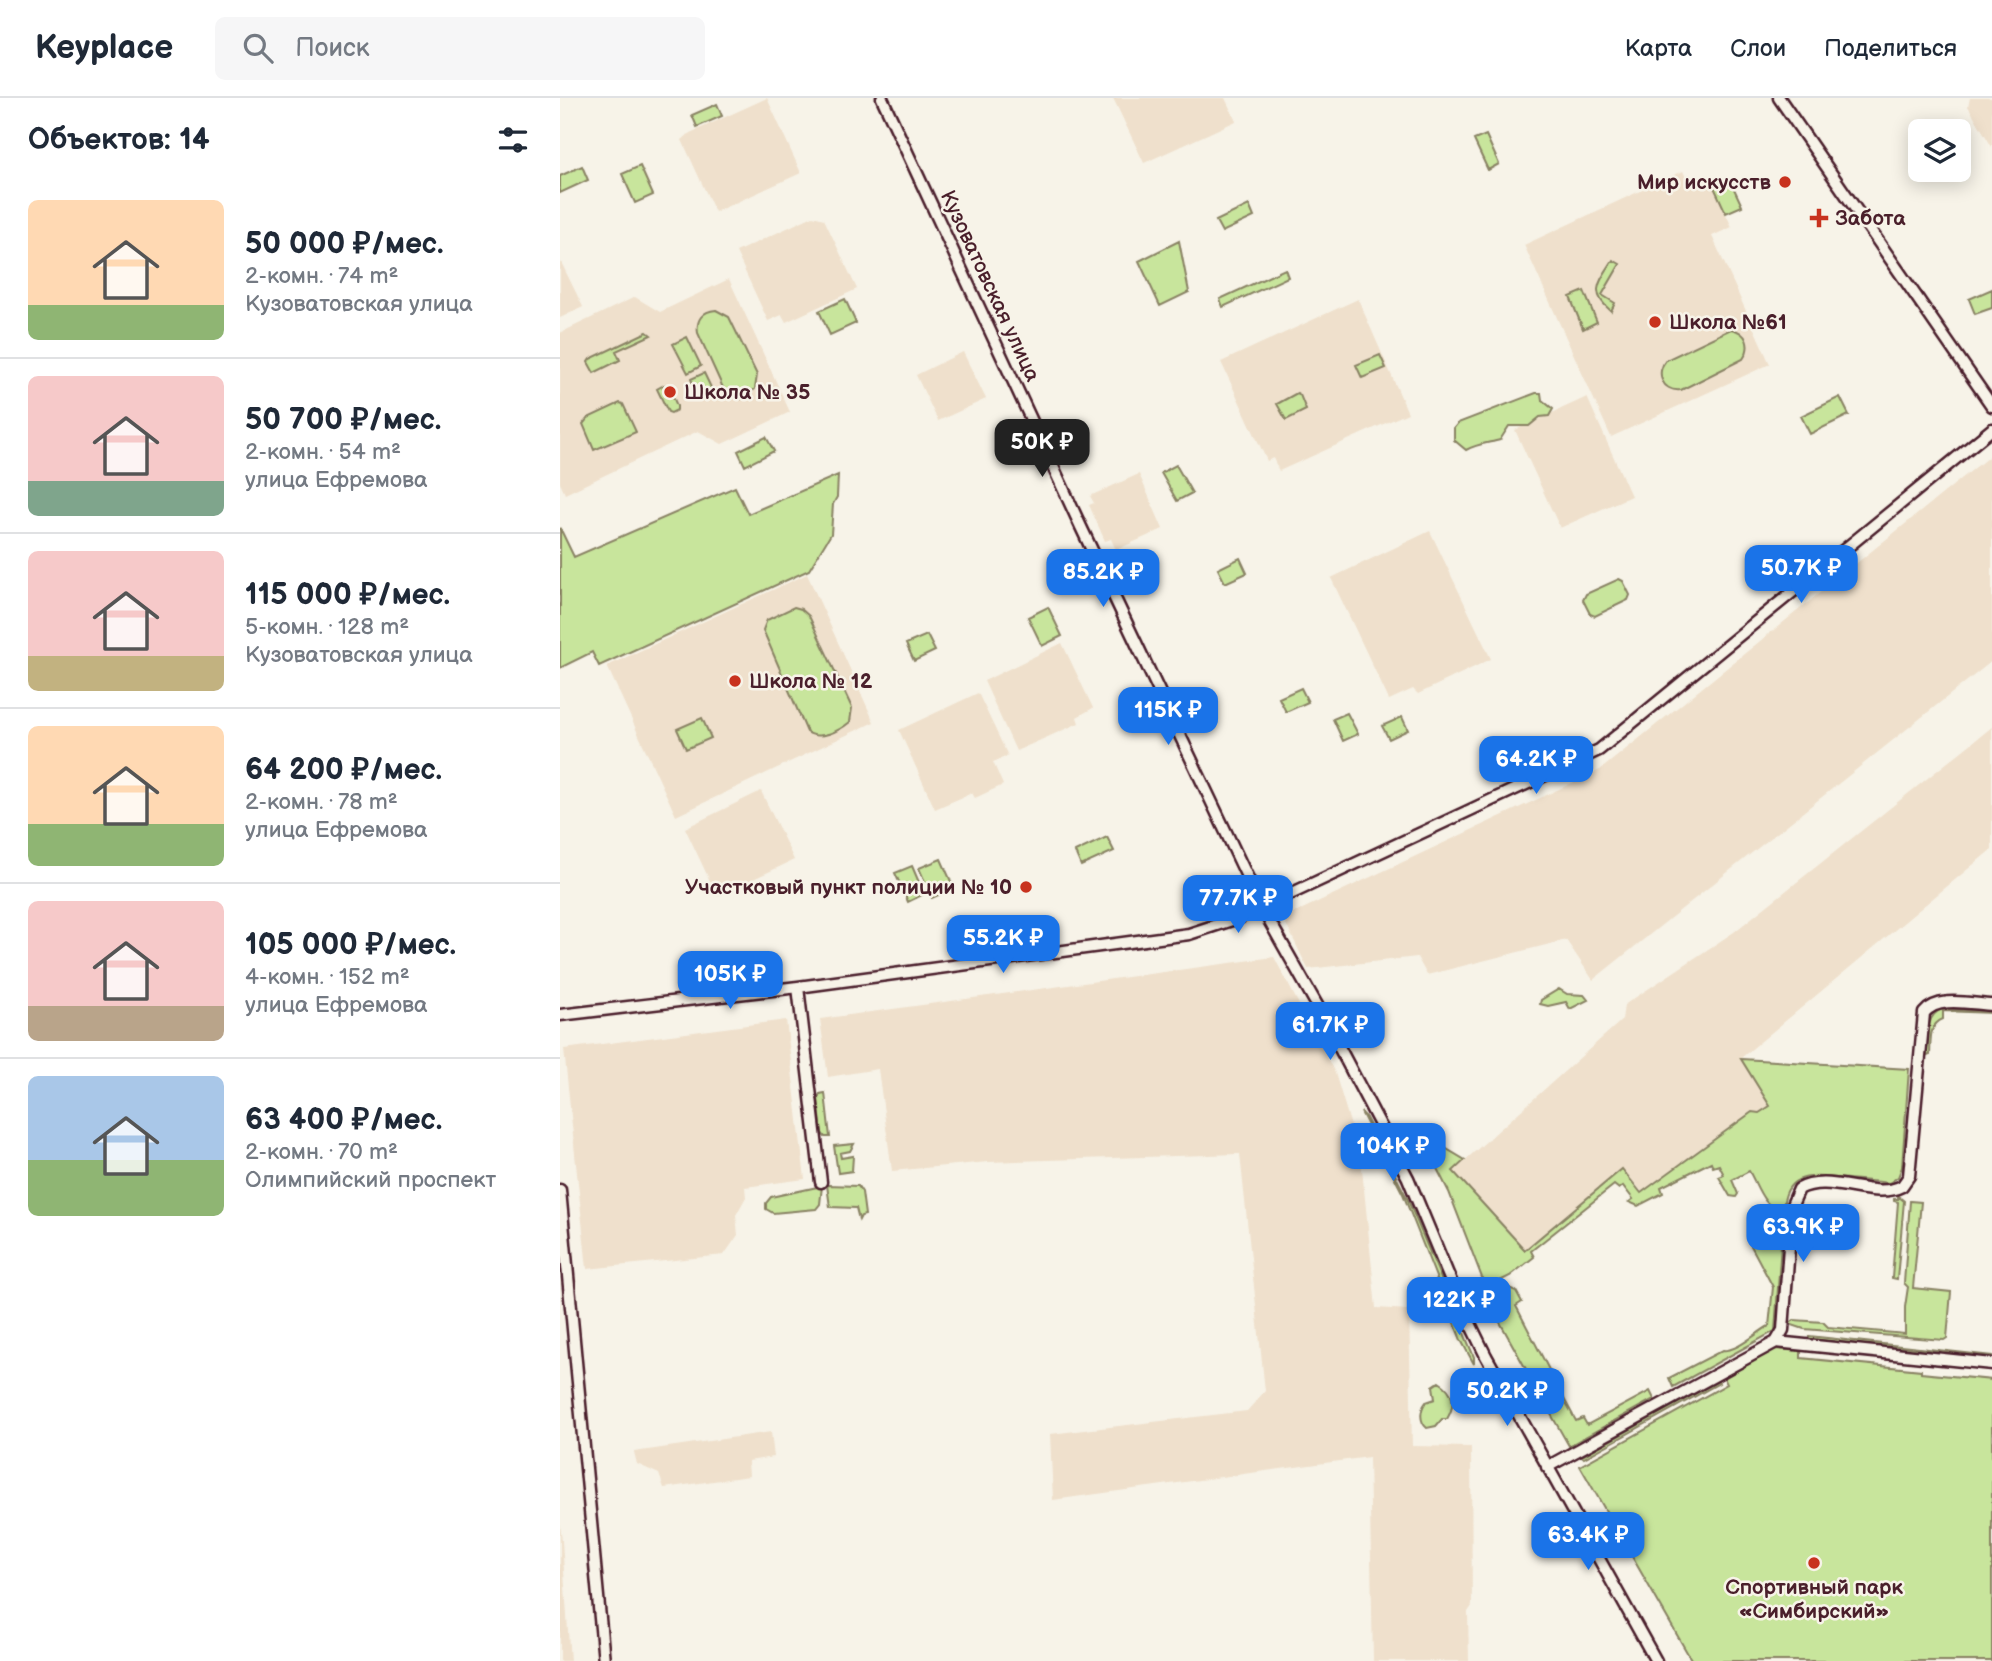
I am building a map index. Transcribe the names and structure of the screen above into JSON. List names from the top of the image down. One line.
{"streets":{"street":["Кузоватовская улица"]},"places":{"other":["Мир искусств","Школа №61","Школа № 35","Школа № 12","Участковый пункт полиции № 10","Спортивный парк «Симбирский»"],"health":["Забота"]},"page":{"header":"Keyplace","search":"Поиск","nav":["Карта","Слои","Поделиться"],"heading":"Объектов: 14","list":[{"name":"50 000 ₽/мес.","note":"2-комн. · 74 m² · Кузоватовская улица"},{"name":"50 700 ₽/мес.","note":"2-комн. · 54 m² · улица Ефремова"},{"name":"115 000 ₽/мес.","note":"5-комн. · 128 m² · Кузоватовская улица"},{"name":"64 200 ₽/мес.","note":"2-комн. · 78 m² · улица Ефремова"},{"name":"105 000 ₽/мес.","note":"4-комн. · 152 m² · улица Ефремова"},{"name":"63 400 ₽/мес.","note":"2-комн. · 70 m² · Олимпийский проспект"}],"price":["50K ₽","50.7K ₽","85.2K ₽","115K ₽","64.2K ₽","77.7K ₽","55.2K ₽","105K ₽","61.7K ₽","104K ₽","63.9K ₽","122K ₽","50.2K ₽","63.4K ₽"]}}
